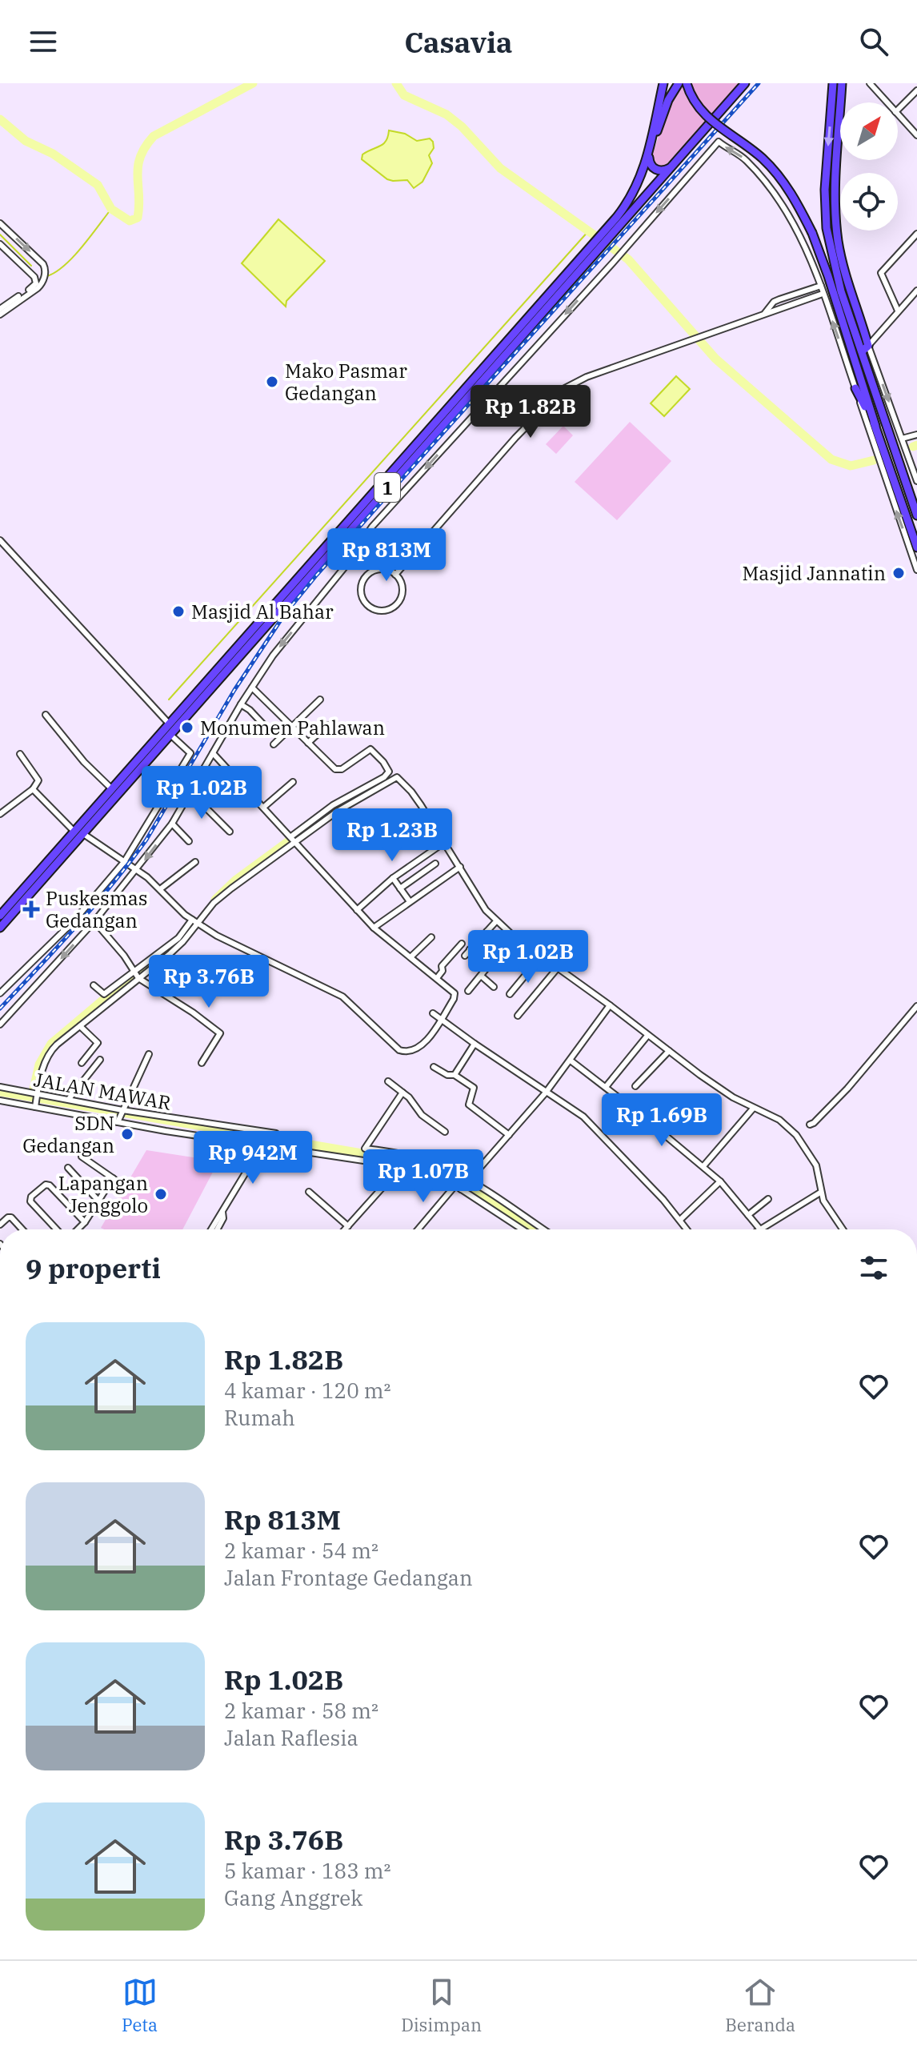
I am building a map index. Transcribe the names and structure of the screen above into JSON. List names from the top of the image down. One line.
{"streets":{"highway":["1"],"street":["JALAN MAWAR"]},"places":{"other":["Mako Pasmar Gedangan","Masjid Jannatin","Masjid Al Bahar","Monumen Pahlawan","SDN Gedangan","Lapangan Jenggolo"],"health":["Puskesmas Gedangan"]},"north":"top right","page":{"header":"Casavia","price":["Rp 1.82B","Rp 813M","Rp 1.02B","Rp 1.23B","Rp 1.02B","Rp 3.76B","Rp 1.69B","Rp 942M","Rp 1.07B"],"heading":"9 properti","list":[{"name":"Rp 1.82B","note":"4 kamar · 120 m² · Rumah"},{"name":"Rp 813M","note":"2 kamar · 54 m² · Jalan Frontage Gedangan"},{"name":"Rp 1.02B","note":"2 kamar · 58 m² · Jalan Raflesia"},{"name":"Rp 3.76B","note":"5 kamar · 183 m² · Gang Anggrek"}],"tabs":["Peta","Disimpan","Beranda"]}}
